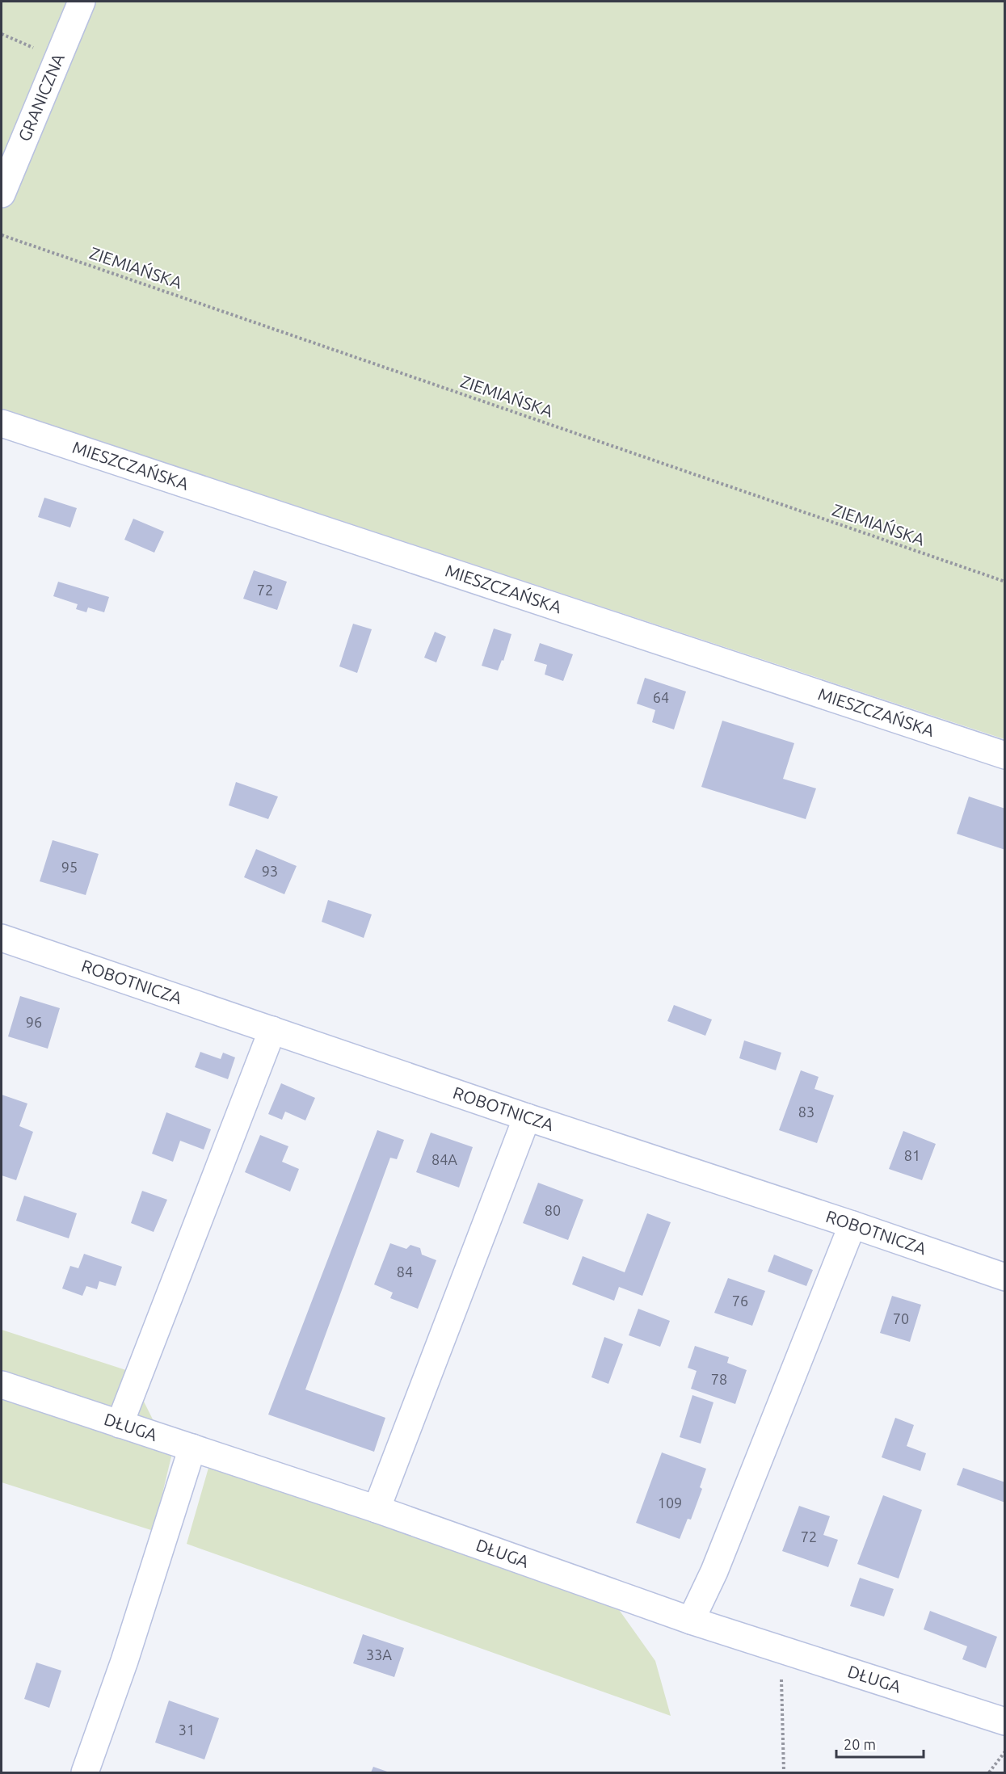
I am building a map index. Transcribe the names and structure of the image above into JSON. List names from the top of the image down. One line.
{"streets":{"street":["GRANICZNA","MIESZCZAŃSKA","ROBOTNICZA","DŁUGA"],"path":["ZIEMIAŃSKA"]},"house_numbers":["72","64","95","93","96","83","81","84A","80","84","76","70","78","109","72","33A","31"],"scale_bar":"20 m"}
